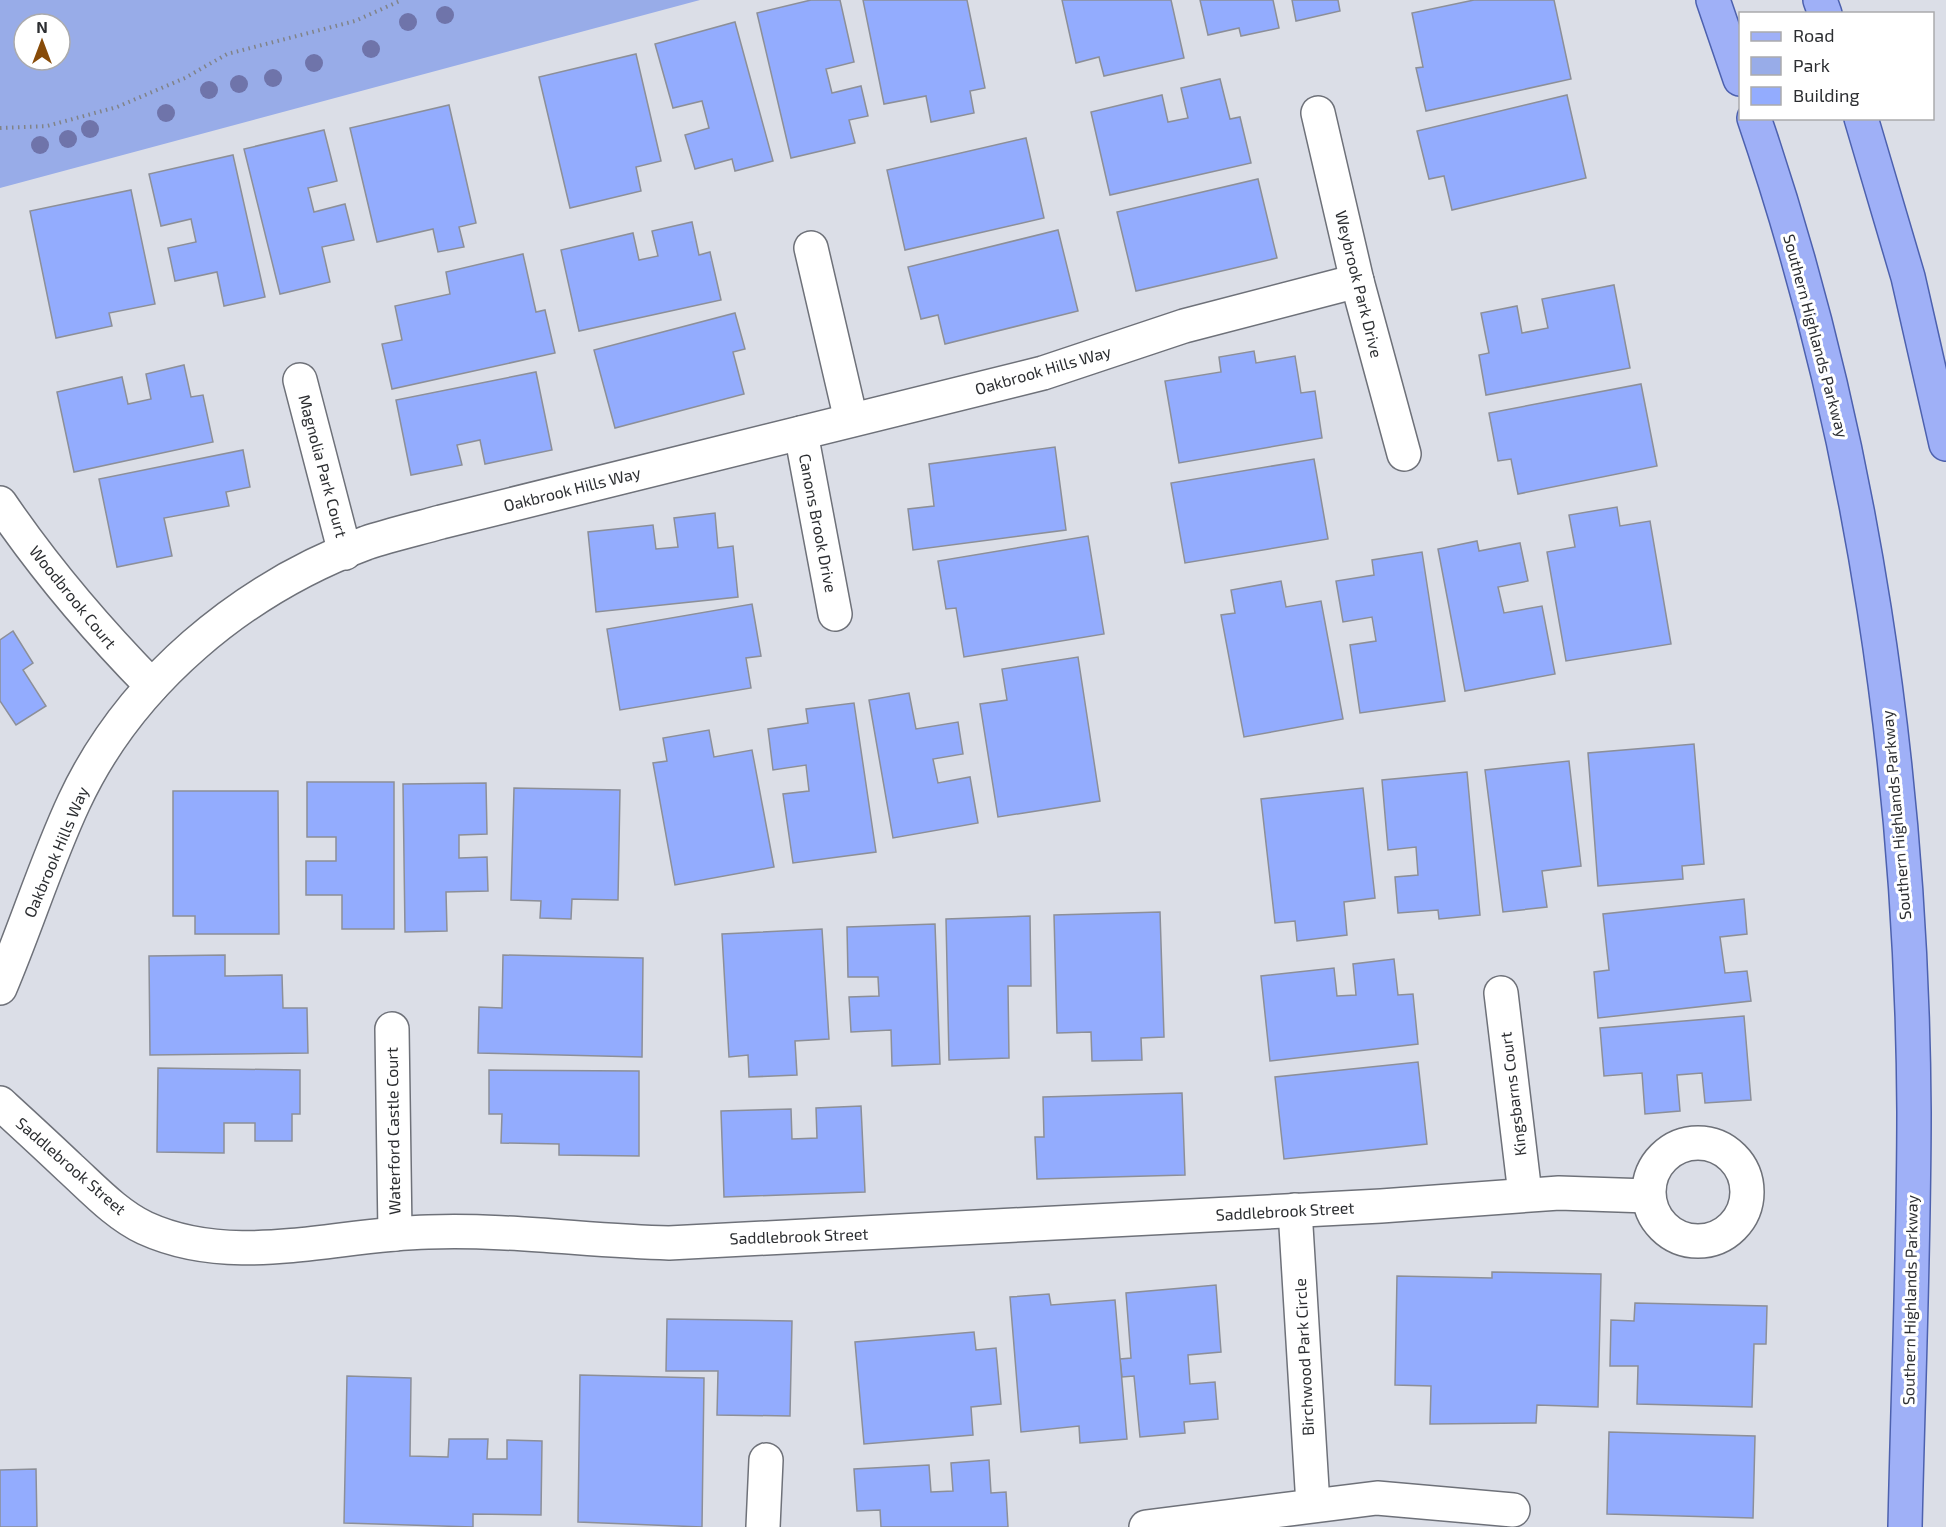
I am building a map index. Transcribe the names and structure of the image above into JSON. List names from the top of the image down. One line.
{"streets":{"main road":["Southern Highlands Parkway"],"street":["Weybrook Park Drive","Oakbrook Hills Way","Magnolia Park Court","Canons Brook Drive","Woodbrook Court","Kingsbarns Court","Waterford Castle Court","Saddlebrook Street","Birchwood Park Circle"]},"crossings":[["Weybrook Park Drive","Oakbrook Hills Way"],["Oakbrook Hills Way","Magnolia Park Court"],["Oakbrook Hills Way","Canons Brook Drive"],["Oakbrook Hills Way","Woodbrook Court"],["Kingsbarns Court","Saddlebrook Street"],["Waterford Castle Court","Saddlebrook Street"],["Saddlebrook Street","Birchwood Park Circle"]],"legend":["Road","Park","Building"],"north":"top"}
